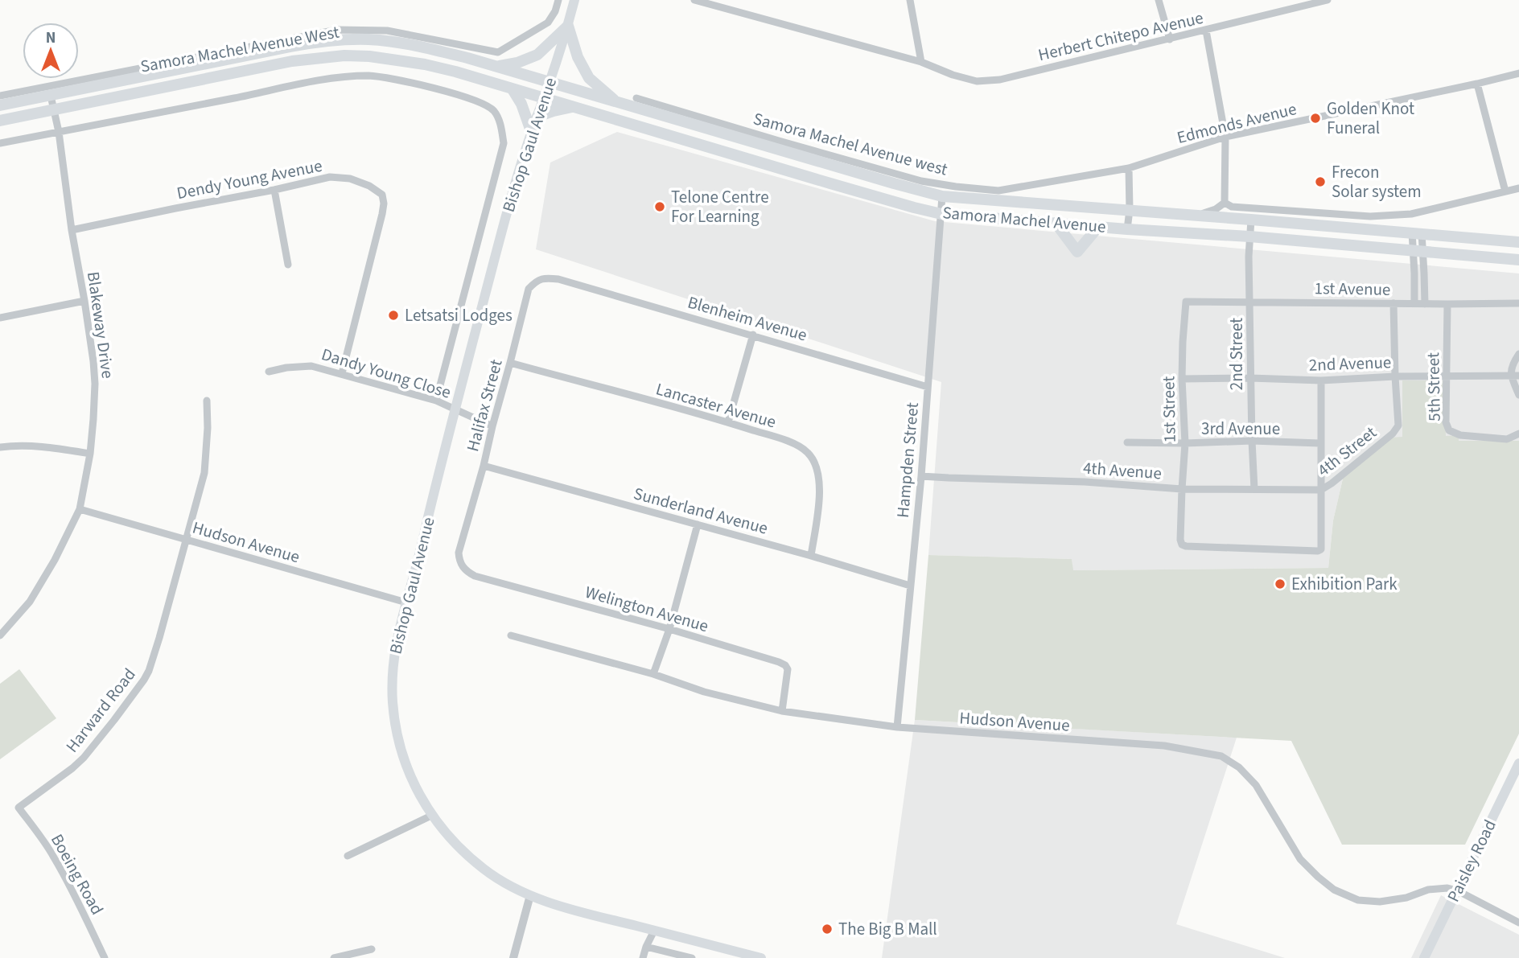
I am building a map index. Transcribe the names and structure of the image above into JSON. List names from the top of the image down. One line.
{"streets":{"highway":["Samora Machel Avenue West","Samora Machel Avenue"],"main road":["Bishop Gaul Avenue","Paisley Road"],"street":["Herbert Chitepo Avenue","Edmonds Avenue","Samora Machel Avenue west","Dendy Young Avenue","1st Avenue","Blenheim Avenue","Blakeway Drive","2nd Street","2nd Avenue","Dandy Young Close","5th Street","Halifax Street","Lancaster Avenue","1st Street","3rd Avenue","4th Street","Hampden Street","4th Avenue","Sunderland Avenue","Hudson Avenue","Welington Avenue","Harward Road","Boeing Road"]},"crossings":[["Samora Machel Avenue West","Bishop Gaul Avenue"],["Samora Machel Avenue West","Samora Machel Avenue"],["Samora Machel Avenue West","Blakeway Drive"],["Edmonds Avenue","Samora Machel Avenue west"],["Bishop Gaul Avenue","Samora Machel Avenue"],["Bishop Gaul Avenue","Blakeway Drive"],["Bishop Gaul Avenue","Dandy Young Close"],["Bishop Gaul Avenue","Hudson Avenue"],["Dendy Young Avenue","Blakeway Drive"],["Dendy Young Avenue","Dandy Young Close"],["Samora Machel Avenue","2nd Street"],["Samora Machel Avenue","Hampden Street"],["1st Avenue","2nd Street"],["1st Avenue","5th Street"],["1st Avenue","1st Street"],["1st Avenue","4th Street"],["Blenheim Avenue","Halifax Street"],["Blenheim Avenue","Hampden Street"],["Blakeway Drive","Hudson Avenue"],["2nd Street","2nd Avenue"],["2nd Street","3rd Avenue"],["2nd Street","4th Avenue"],["2nd Avenue","5th Street"],["2nd Avenue","1st Street"],["2nd Avenue","4th Street"],["Dandy Young Close","Halifax Street"],["Halifax Street","Lancaster Avenue"],["Halifax Street","Sunderland Avenue"],["Halifax Street","Welington Avenue"],["Lancaster Avenue","Sunderland Avenue"],["1st Street","3rd Avenue"],["1st Street","4th Street"],["1st Street","4th Avenue"],["4th Street","4th Avenue"],["Hampden Street","4th Avenue"],["Hampden Street","Sunderland Avenue"],["Hampden Street","Hudson Avenue"],["Hudson Avenue","Welington Avenue"],["Hudson Avenue","Harward Road"],["Hudson Avenue","Paisley Road"],["Harward Road","Boeing Road"]],"places":["Golden Knot Funeral","Frecon Solar system","Telone Centre For Learning","Letsatsi Lodges","Exhibition Park","The Big B Mall"],"north":"top"}
